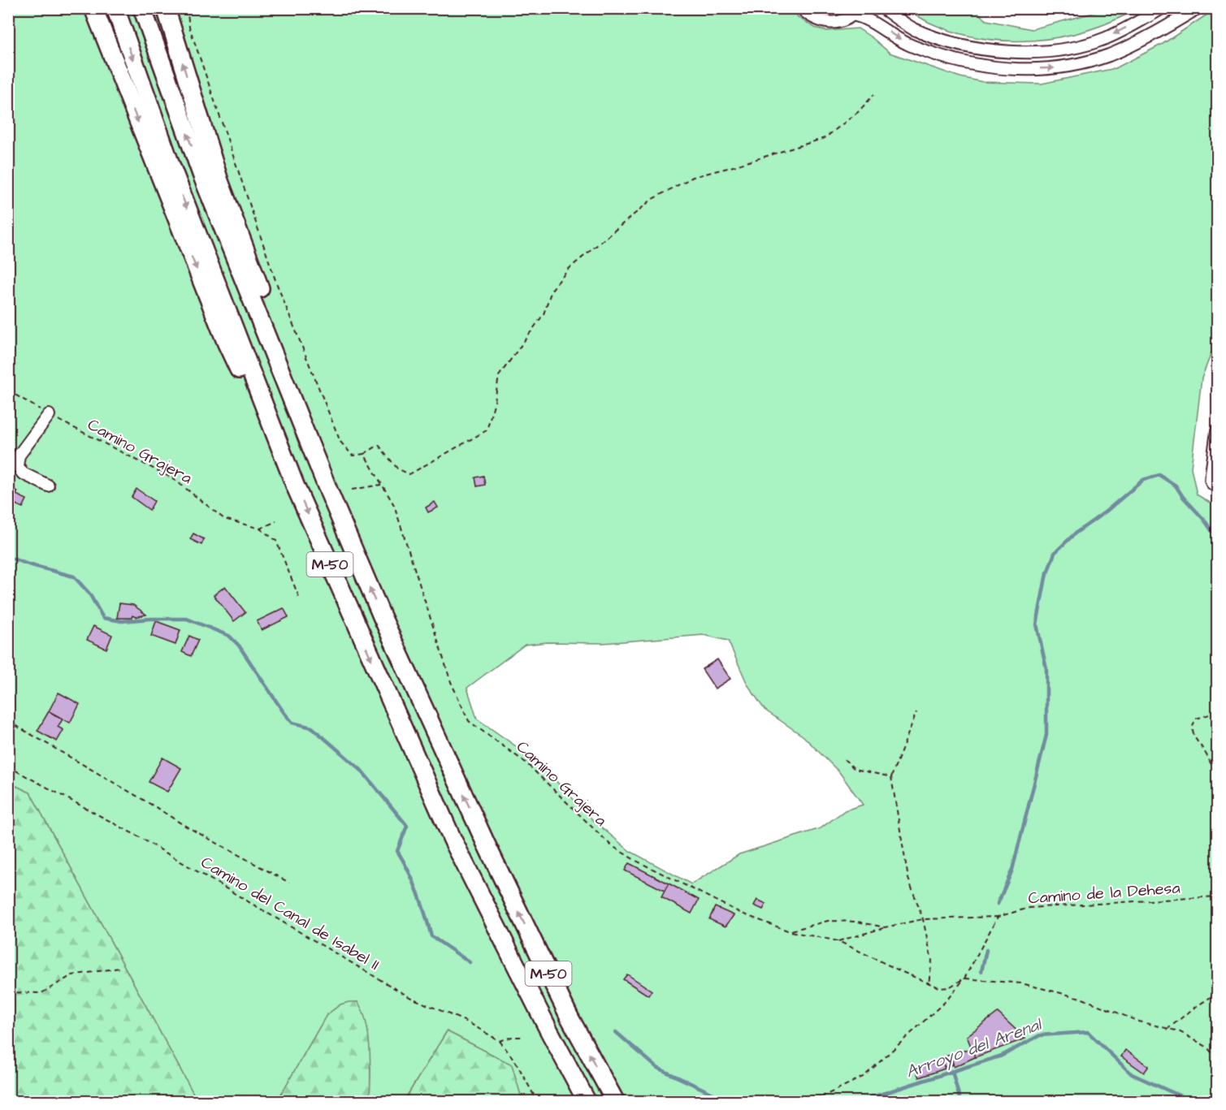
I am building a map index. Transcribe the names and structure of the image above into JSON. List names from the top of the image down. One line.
{"streets":{"highway":["M-50"],"path":["Camino Grajera","Camino de la Dehesa","Camino del Canal de Isabel II"]},"water":["Arroyo del Arenal"]}
